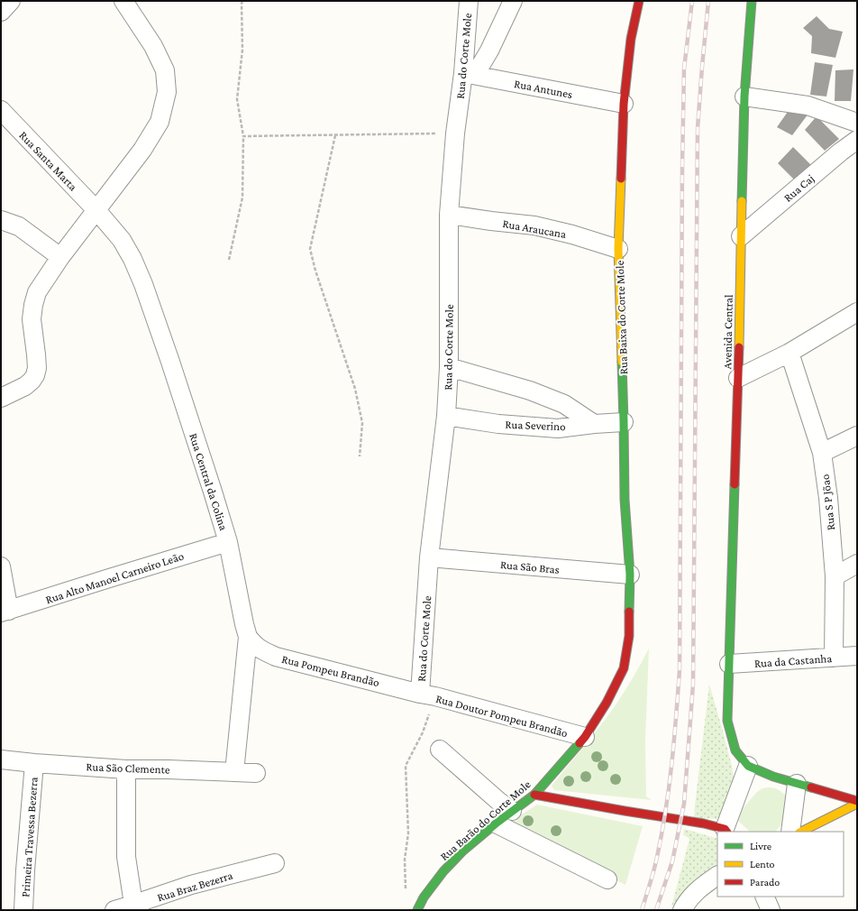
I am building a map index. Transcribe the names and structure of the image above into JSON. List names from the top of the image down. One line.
{"streets":{"street":["Rua do Corte Mole","Rua Antunes","Rua Santa Marta","Rua Caj","Rua Araucana","Rua Baixa do Corte Mole","Avenida Central","Rua Severino","Rua Central da Colina","Rua S P Jõao","Rua São Bras","Rua Alto Manoel Carneiro Leão","Rua da Castanha","Rua Pompeu Brandão","Rua Doutor Pompeu Brandão","Rua São Clemente","Rua Barão do Corte Mole","Primeira Travessa Bezerra","Rua Braz Bezerra"]},"crossings":[["Rua do Corte Mole","Rua Antunes"],["Rua do Corte Mole","Rua Araucana"],["Rua do Corte Mole","Rua Severino"],["Rua do Corte Mole","Rua São Bras"],["Rua do Corte Mole","Rua Pompeu Brandão"],["Rua do Corte Mole","Rua Doutor Pompeu Brandão"],["Rua Antunes","Rua Baixa do Corte Mole"],["Rua Santa Marta","Rua Central da Colina"],["Rua Caj","Avenida Central"],["Rua Araucana","Rua Baixa do Corte Mole"],["Rua Baixa do Corte Mole","Rua Severino"],["Rua Baixa do Corte Mole","Rua São Bras"],["Rua Baixa do Corte Mole","Rua Barão do Corte Mole"],["Avenida Central","Rua da Castanha"],["Rua Central da Colina","Rua Alto Manoel Carneiro Leão"],["Rua Central da Colina","Rua Pompeu Brandão"],["Rua Central da Colina","Rua São Clemente"],["Rua S P Jõao","Rua da Castanha"],["Rua Pompeu Brandão","Rua Doutor Pompeu Brandão"],["Rua Doutor Pompeu Brandão","Rua Barão do Corte Mole"],["Rua São Clemente","Primeira Travessa Bezerra"]],"legend":["Livre","Lento","Parado"]}
